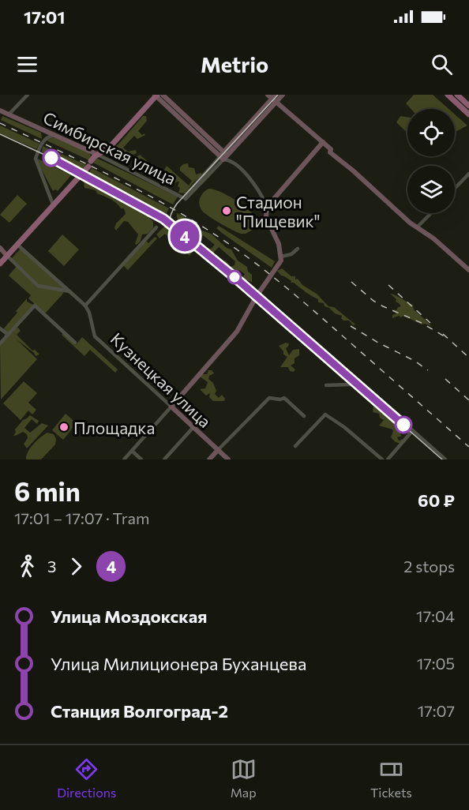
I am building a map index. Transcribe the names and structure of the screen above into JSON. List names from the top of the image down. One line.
{"streets":{"street":["Симбирская улица","Кузнецкая улица"]},"places":["Стадион \"Пищевик\"","Площадка"],"lines":["tram line 4"],"page":{"status":"17:01","header":"Metrio","on_map":"4","heading":["6 min","17:01 – 17:07 · Tram","60 ₽"],"legs":["3","4","2 stops"],"list":[{"name":"Улица Моздокская","value":"17:04"},{"name":"Улица Милиционера Буханцева","value":"17:05"},{"name":"Станция Волгоград-2","value":"17:07"}],"tabs":["Directions","Map","Tickets"]}}
